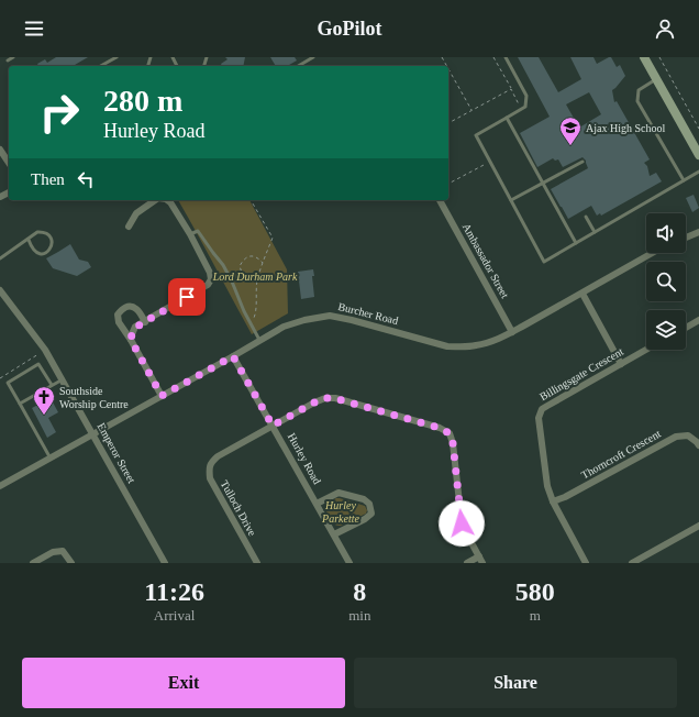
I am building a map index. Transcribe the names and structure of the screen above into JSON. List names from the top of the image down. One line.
{"streets":{"street":["Ambassador Street","Burcher Road","Billingsgate Crescent","Emperor Street","Thorncroft Crescent","Hurley Road","Tulloch Drive"]},"crossings":[["Ambassador Street","Burcher Road"],["Burcher Road","Emperor Street"],["Burcher Road","Hurley Road"],["Billingsgate Crescent","Thorncroft Crescent"],["Hurley Road","Tulloch Drive"]],"parks":["Lord Durham Park","Hurley Parkette"],"places":{"school or university":["Ajax High School"],"church":["Southside Worship Centre"]},"page":{"header":"GoPilot","turn":["280 m","Hurley Road"],"then":"Then","eta":["11:26","Arrival","8","min","580","m"],"buttons":["Exit","Share"]}}
